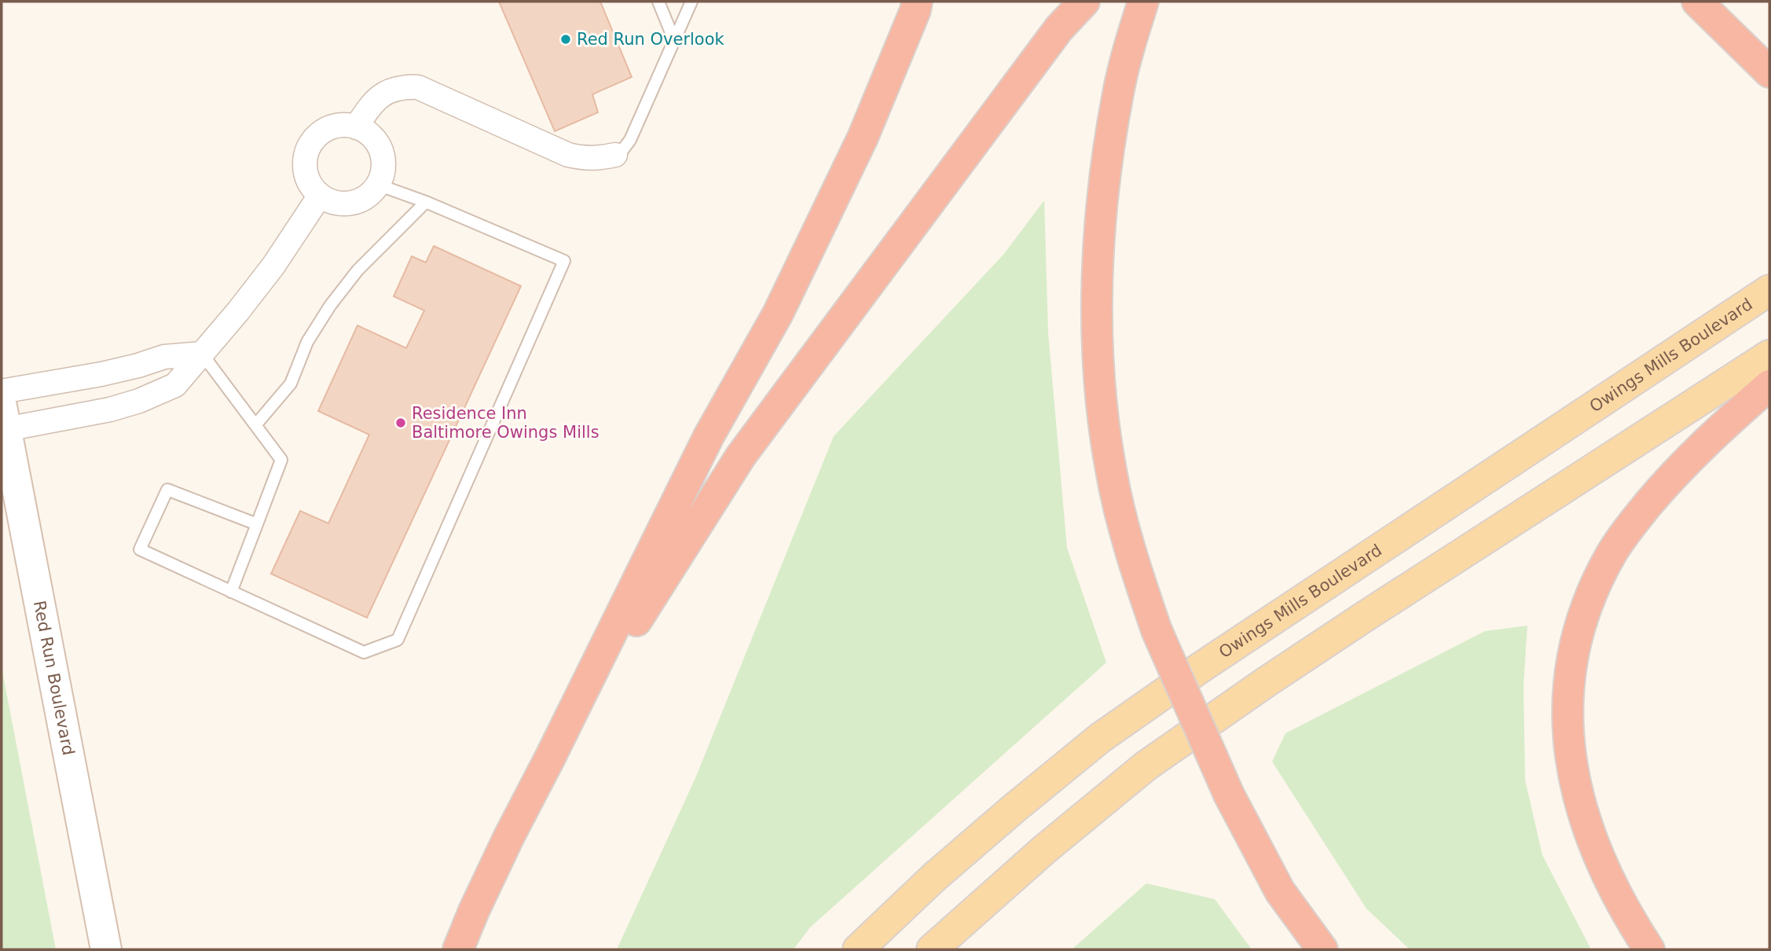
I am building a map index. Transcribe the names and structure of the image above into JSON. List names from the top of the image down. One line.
{"streets":{"main road":["Owings Mills Boulevard","Red Run Boulevard"]},"places":["Red Run Overlook","Residence Inn Baltimore Owings Mills"]}
